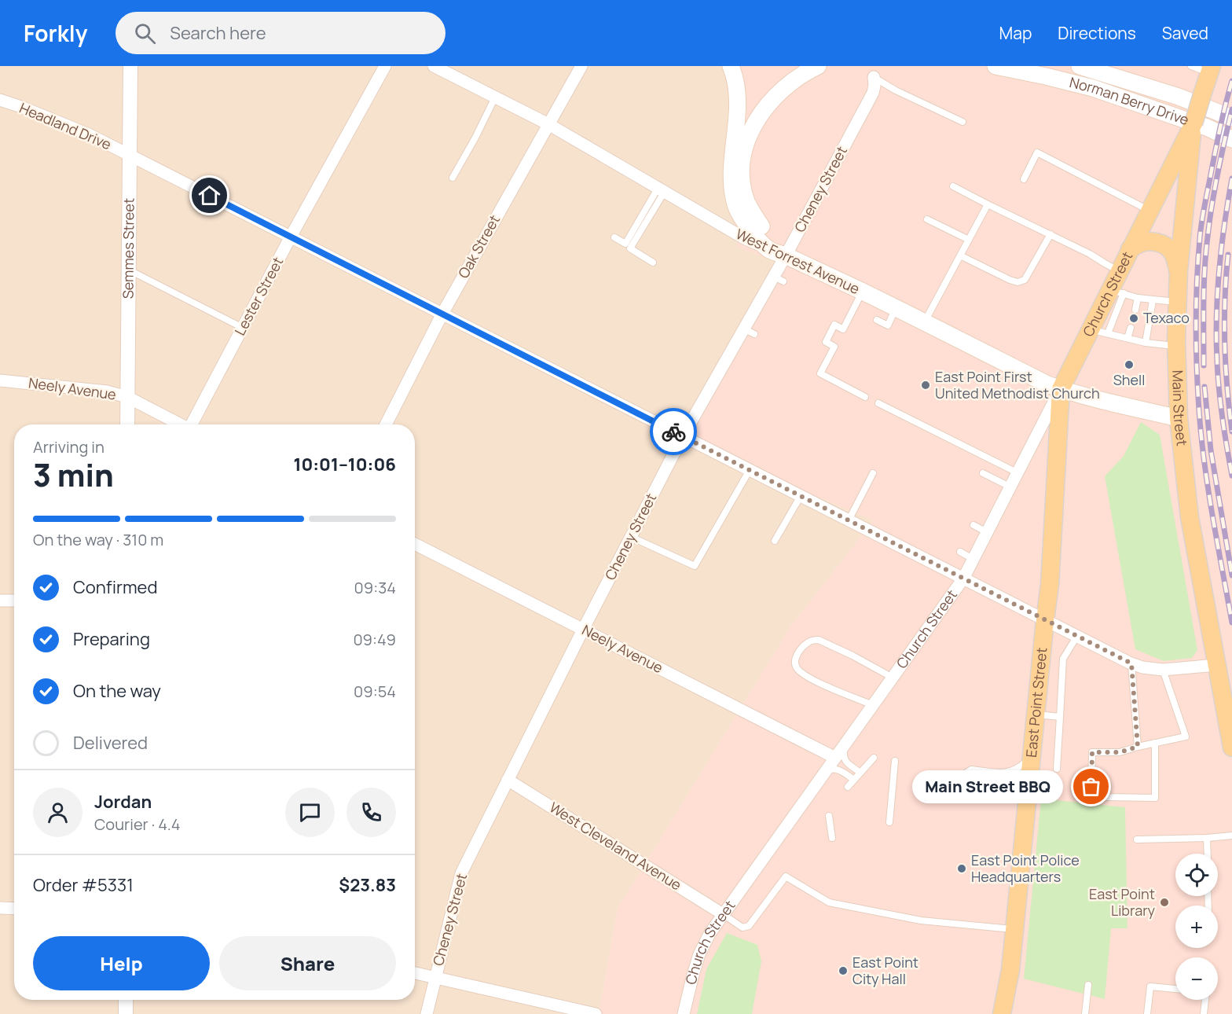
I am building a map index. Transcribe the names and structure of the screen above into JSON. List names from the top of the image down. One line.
{"streets":{"main road":["Norman Berry Drive","West Forrest Avenue","Church Street","Main Street","East Point Street"],"street":["Headland Drive","Cheney Street","Oak Street","Semmes Street","Lester Street","Neely Avenue","West Cleveland Avenue"]},"crossings":[["Headland Drive","Cheney Street"],["Headland Drive","Oak Street"],["Headland Drive","Semmes Street"],["Headland Drive","Church Street"],["Headland Drive","Lester Street"],["Headland Drive","Main Street"],["Headland Drive","East Point Street"],["Cheney Street","West Forrest Avenue"],["Cheney Street","Neely Avenue"],["Cheney Street","West Cleveland Avenue"],["Oak Street","West Forrest Avenue"],["Semmes Street","Neely Avenue"],["West Forrest Avenue","Church Street"],["West Forrest Avenue","Main Street"],["West Forrest Avenue","East Point Street"],["Church Street","Neely Avenue"],["Church Street","Main Street"],["Church Street","East Point Street"],["Church Street","West Cleveland Avenue"]],"places":["Texaco","Shell","East Point First United Methodist Church","Main Street BBQ","East Point Police Headquarters","East Point Library","East Point City Hall"],"page":{"header":"Forkly","search":"Search here","nav":["Map","Directions","Saved"],"heading":["3 min","Arriving in","10:01–10:06"],"panel":["Jordan","Courier · 4.4","Order #5331","$23.83"],"bar":"On the way · 310 m","list":[["Confirmed","09:34"],["Preparing","09:49"],["On the way","09:54"],"Delivered"],"bubble":"Main Street BBQ","map_buttons":["+","−"],"buttons":["Help","Share"]}}
